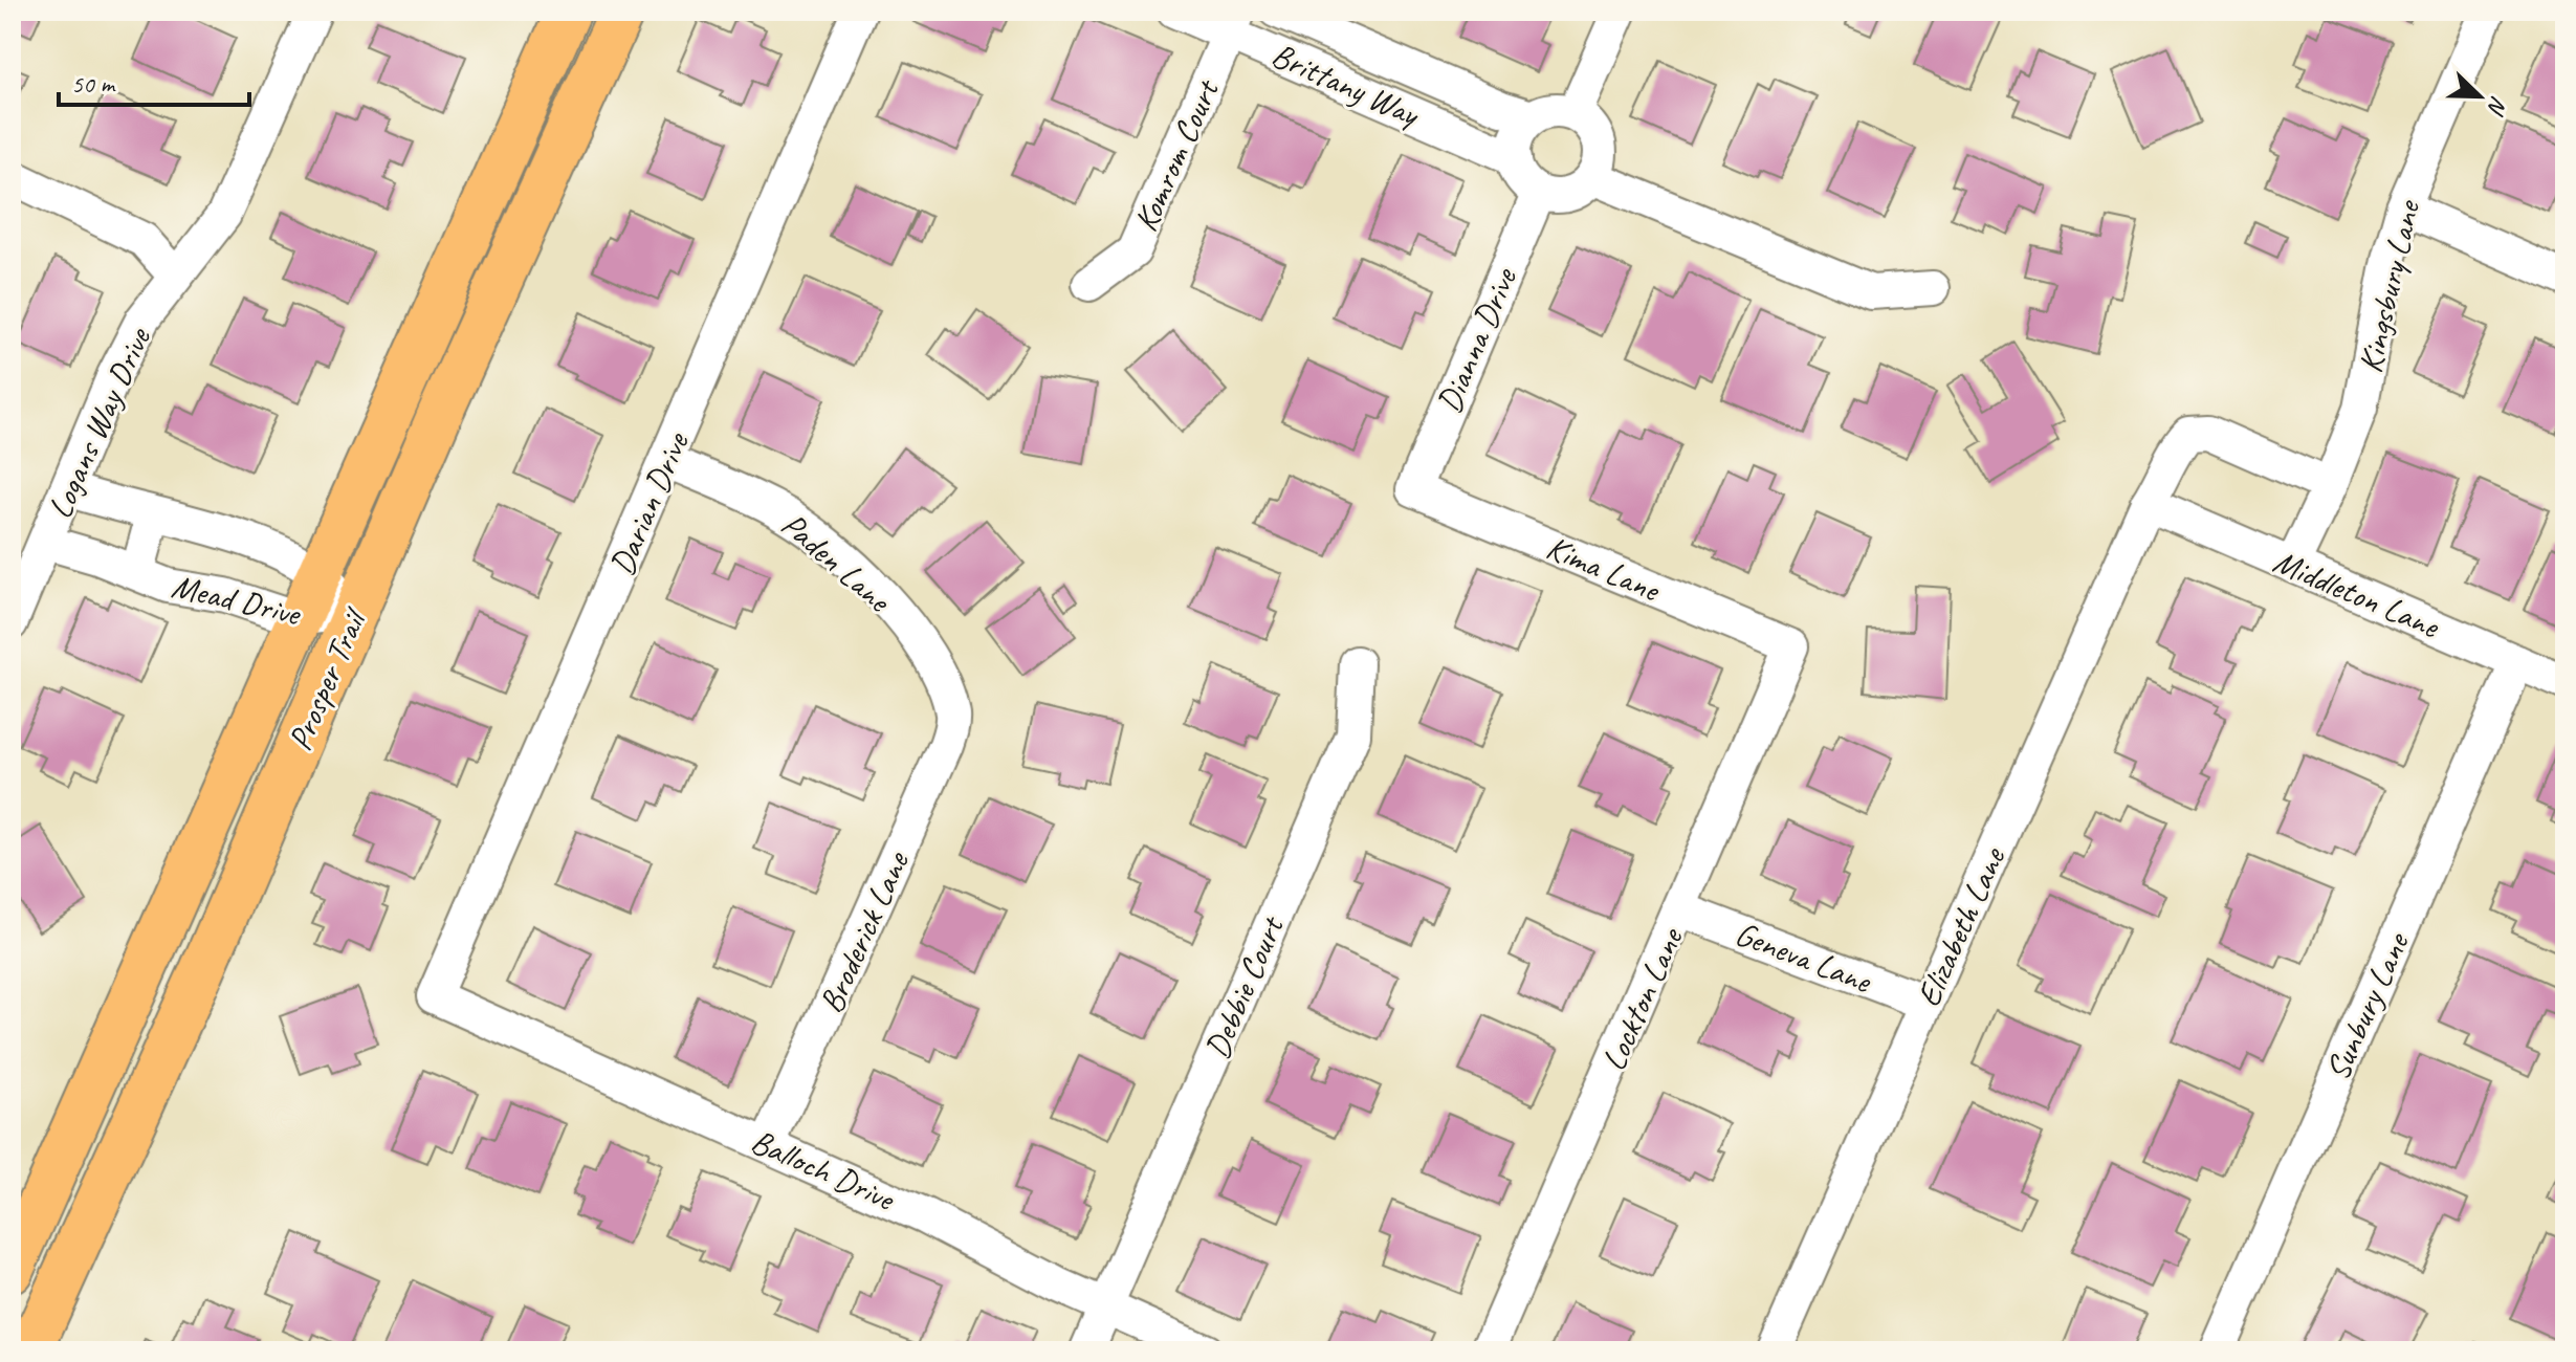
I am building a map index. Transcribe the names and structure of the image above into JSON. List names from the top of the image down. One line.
{"streets":{"main road":["Prosper Trail"],"street":["Brittany Way","Komrom Court","Kingsbury Lane","Dianna Drive","Logans Way Drive","Darian Drive","Paden Lane","Kima Lane","Middleton Lane","Mead Drive","Elizabeth Lane","Broderick Lane","Geneva Lane","Debbie Court","Lockton Lane","Sunbury Lane","Balloch Drive"]},"crossings":[["Brittany Way","Komrom Court"],["Brittany Way","Dianna Drive"],["Kingsbury Lane","Middleton Lane"],["Kingsbury Lane","Elizabeth Lane"],["Dianna Drive","Kima Lane"],["Logans Way Drive","Mead Drive"],["Darian Drive","Paden Lane"],["Darian Drive","Balloch Drive"],["Paden Lane","Broderick Lane"],["Kima Lane","Lockton Lane"],["Middleton Lane","Elizabeth Lane"],["Middleton Lane","Sunbury Lane"],["Mead Drive","Prosper Trail"],["Elizabeth Lane","Geneva Lane"],["Broderick Lane","Balloch Drive"],["Geneva Lane","Lockton Lane"],["Debbie Court","Balloch Drive"]],"scale_bar":"50 m","north":"bottom right"}
